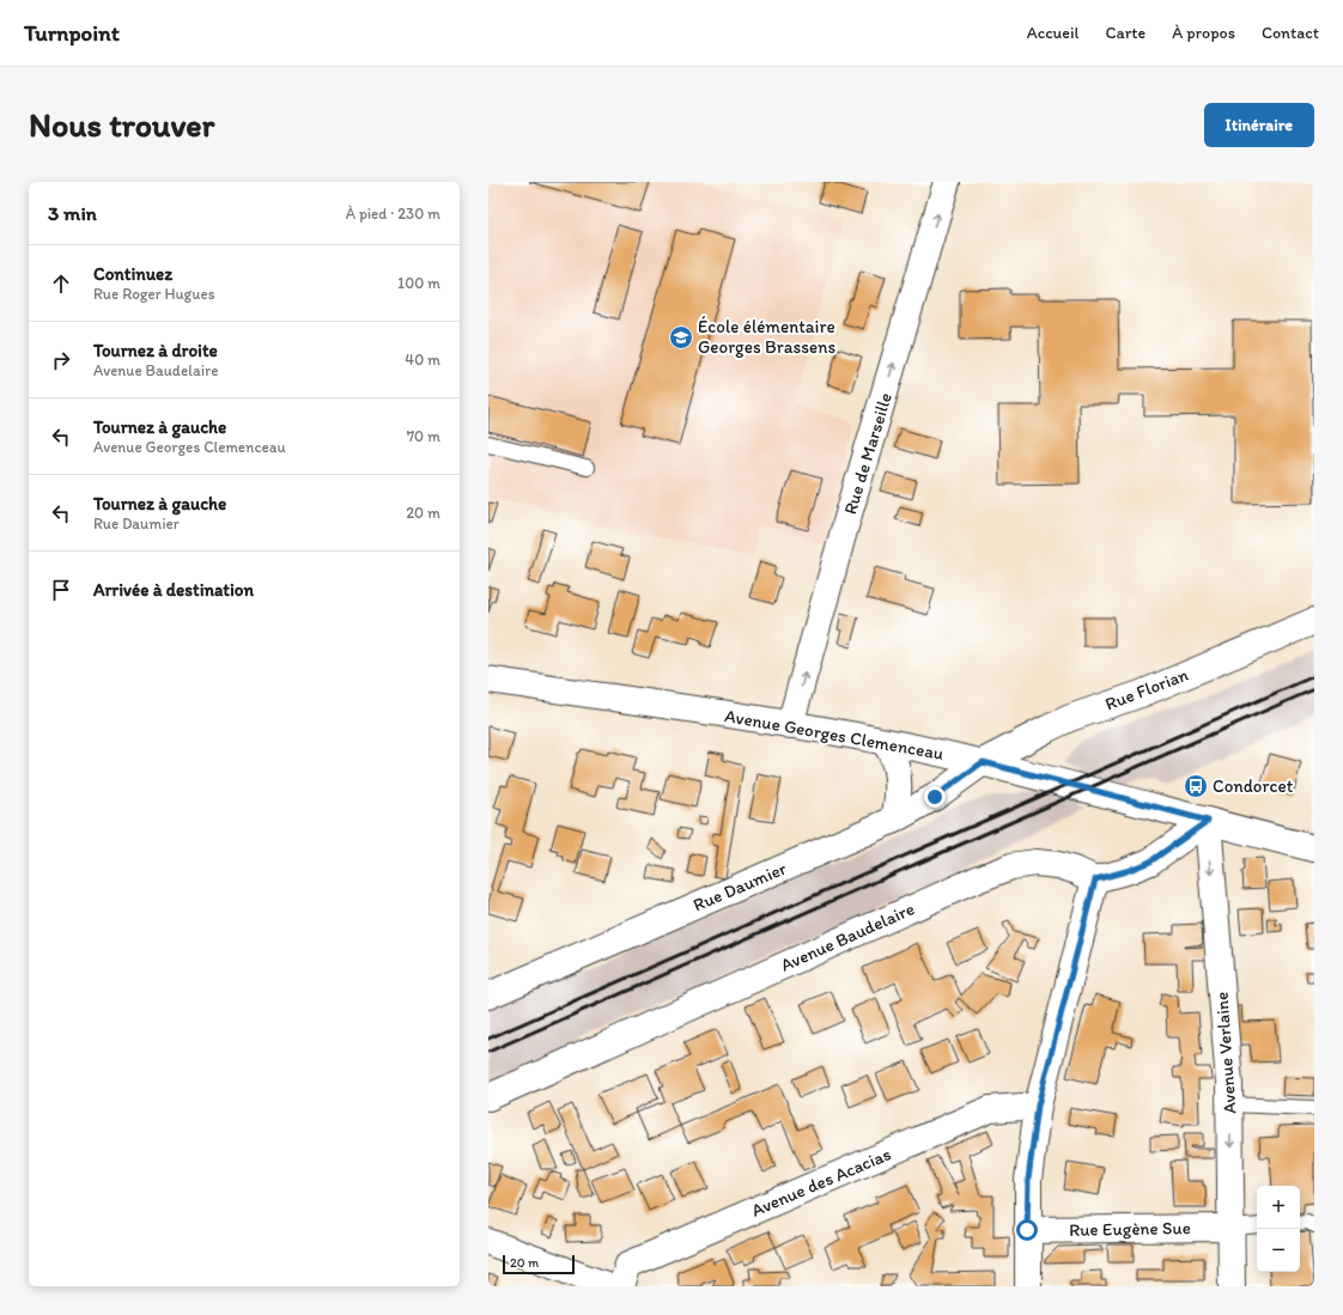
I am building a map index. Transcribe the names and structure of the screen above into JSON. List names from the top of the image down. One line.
{"streets":{"street":["Rue de Marseille","Rue Florian","Avenue Georges Clemenceau","Rue Daumier","Avenue Baudelaire","Avenue Verlaine","Avenue des Acacias","Rue Eugène Sue"]},"crossings":[["Rue de Marseille","Avenue Georges Clemenceau"],["Rue Florian","Avenue Georges Clemenceau"],["Rue Florian","Rue Daumier"],["Avenue Georges Clemenceau","Rue Daumier"],["Avenue Georges Clemenceau","Avenue Verlaine"],["Avenue Verlaine","Rue Eugène Sue"]],"one_way":["Rue de Marseille"],"places":{"school or university":["École élémentaire Georges Brassens"],"bus stop":["Condorcet"]},"scale_bar":"20 m","page":{"header":"Turnpoint","nav":["Accueil","Carte","À propos","Contact"],"buttons":"Itinéraire","title":"Nous trouver","heading":["3 min","À pied · 230 m"],"list":[["Continuez","Rue Roger Hugues","100 m"],["Tournez à droite","Avenue Baudelaire","40 m"],["Tournez à gauche","Avenue Georges Clemenceau","70 m"],["Tournez à gauche","Rue Daumier","20 m"],"Arrivée à destination"],"map_buttons":["+","−"],"scale":"20 m"}}
